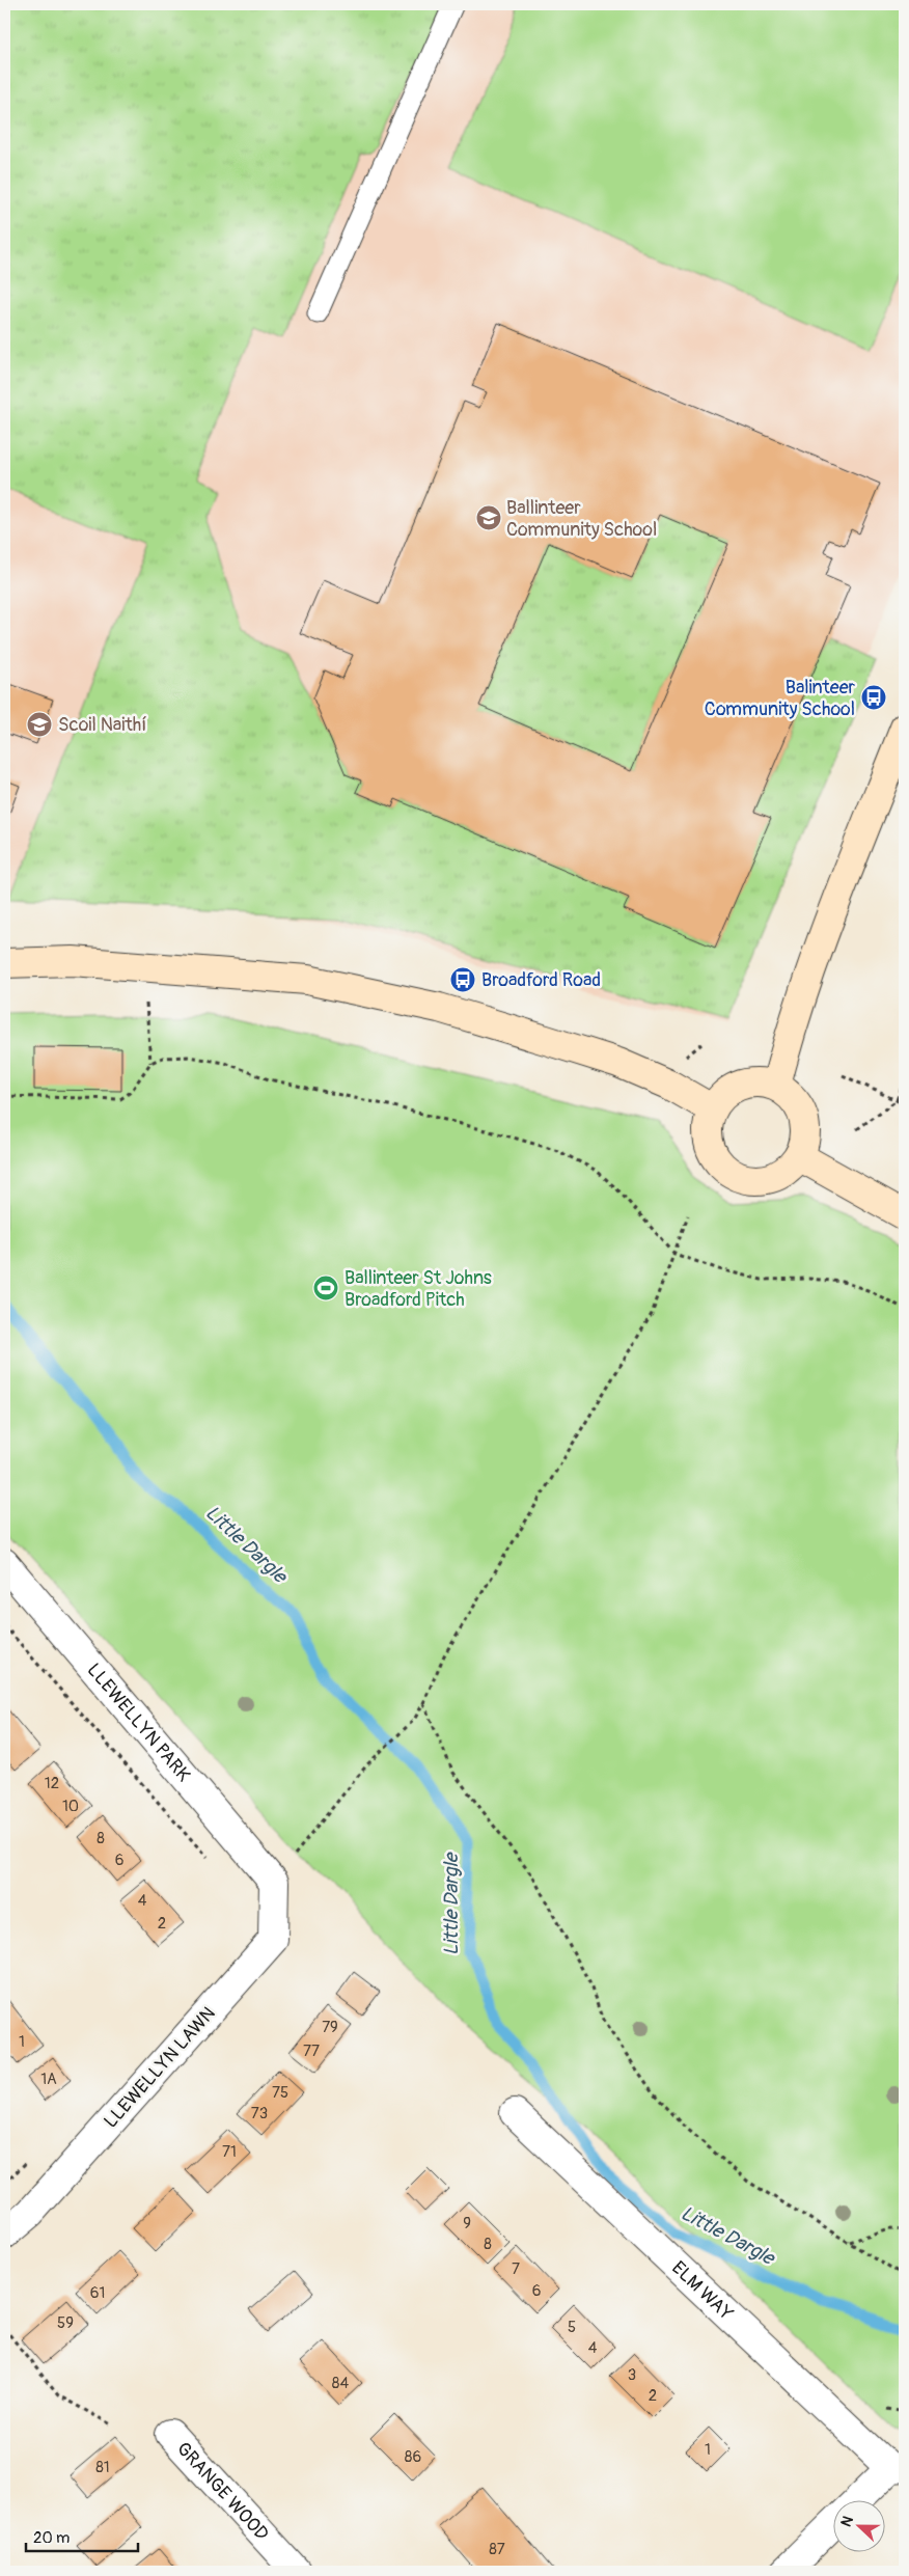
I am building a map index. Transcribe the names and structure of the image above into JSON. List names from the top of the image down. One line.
{"streets":{"street":["LLEWELLYN PARK","LLEWELLYN LAWN","ELM WAY","GRANGE WOOD"]},"crossings":[["LLEWELLYN PARK","LLEWELLYN LAWN"]],"water":["Little Dargle"],"places":{"school or university":["Ballinteer Community School","Scoil Naithí"],"bus stop":["Balinteer Community School","Broadford Road"],"sports":["Ballinteer St Johns Broadford Pitch"]},"house_numbers":["12","10","8","6","4","2","79","1","77","1A","75","73","71","9","8","7","6","61","59","5","4","3","84","2","1","86","81","87"],"scale_bar":"20 m","north":"left"}
